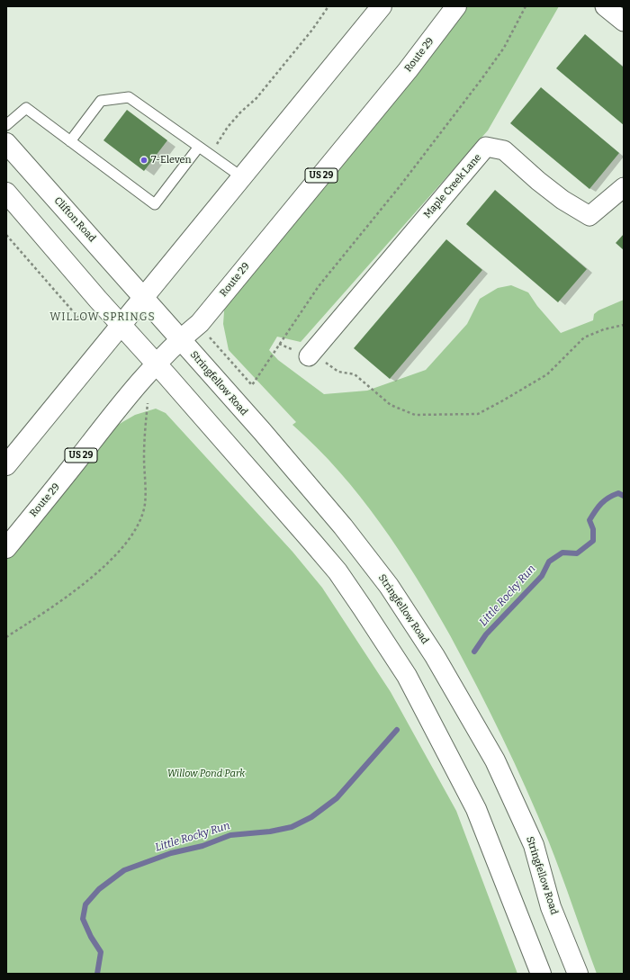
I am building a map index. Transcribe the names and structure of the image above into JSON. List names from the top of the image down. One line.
{"streets":{"main road":["Route 29","US 29","Clifton Road","Stringfellow Road"],"street":["Maple Creek Lane"]},"crossings":[["Route 29","Stringfellow Road"],["Clifton Road","Stringfellow Road"]],"districts":["WILLOW SPRINGS"],"water":["Little Rocky Run"],"parks":["Willow Pond Park"],"places":["7-Eleven"]}
